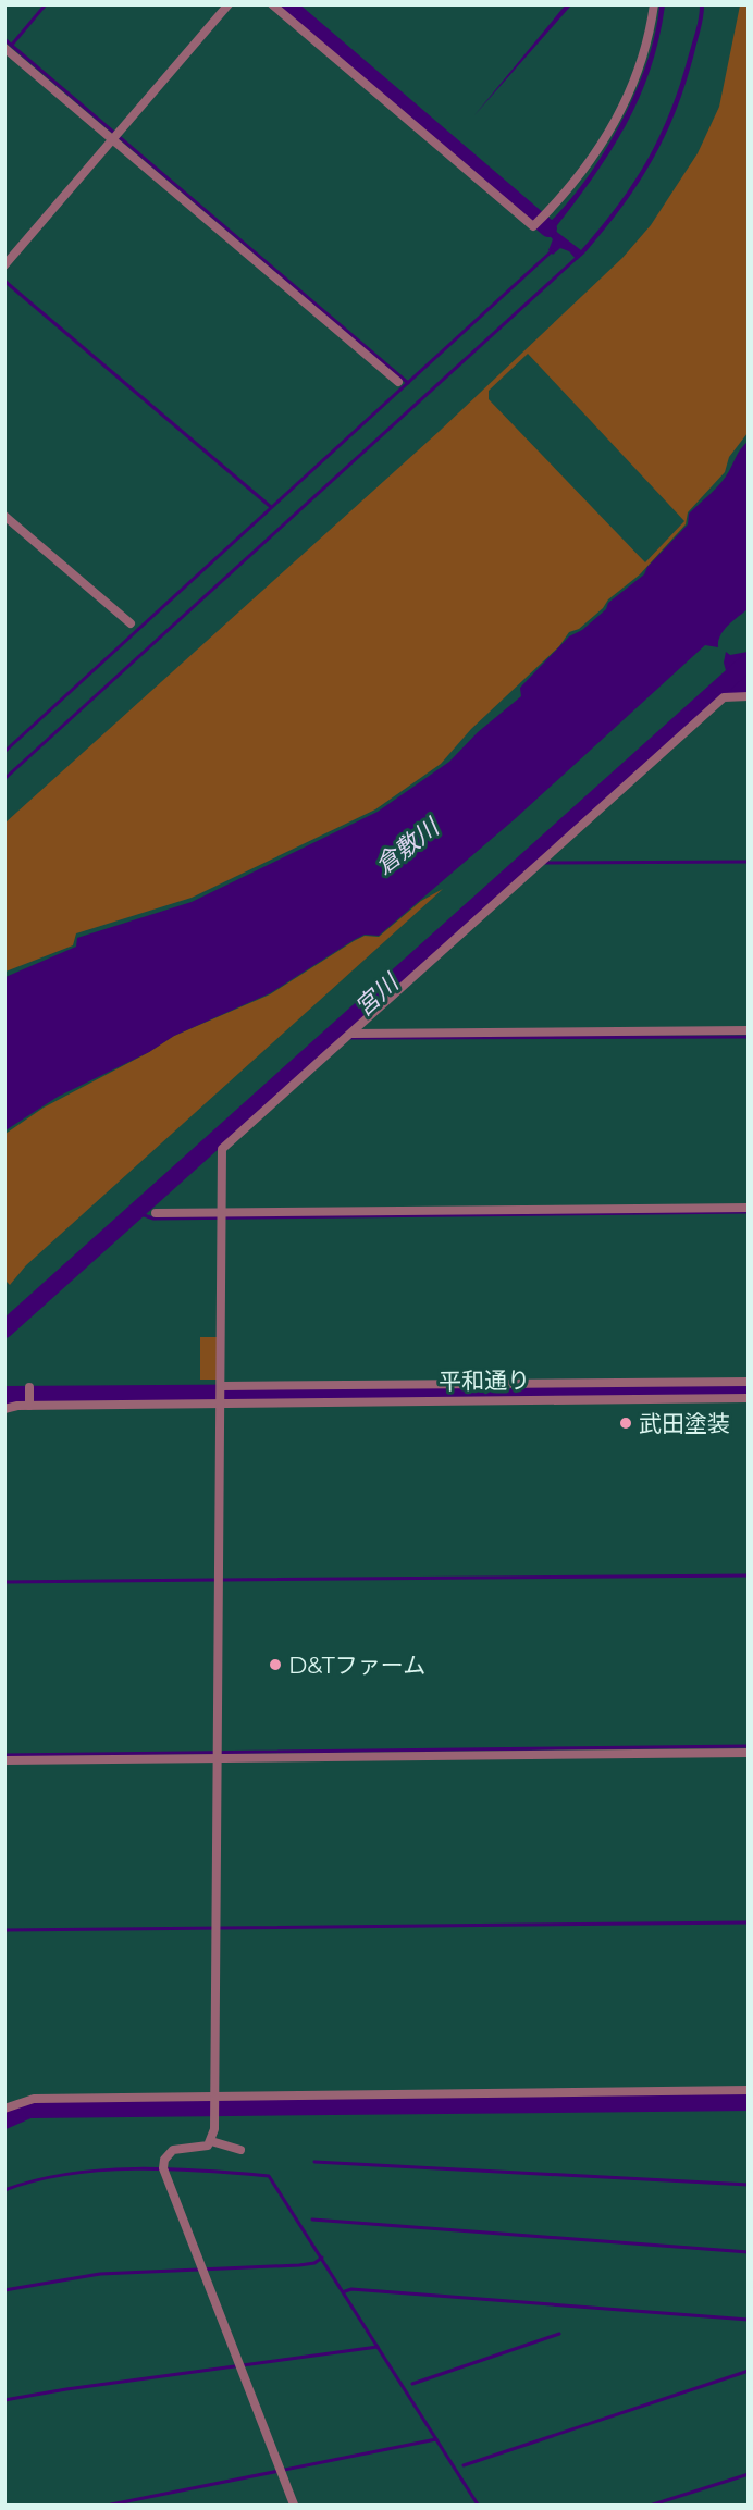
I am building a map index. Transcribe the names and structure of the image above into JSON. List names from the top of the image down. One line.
{"streets":{"street":["平和通り"]},"water":["倉敷川","宮川"],"places":["武田塗装","D&Tファーム"]}
